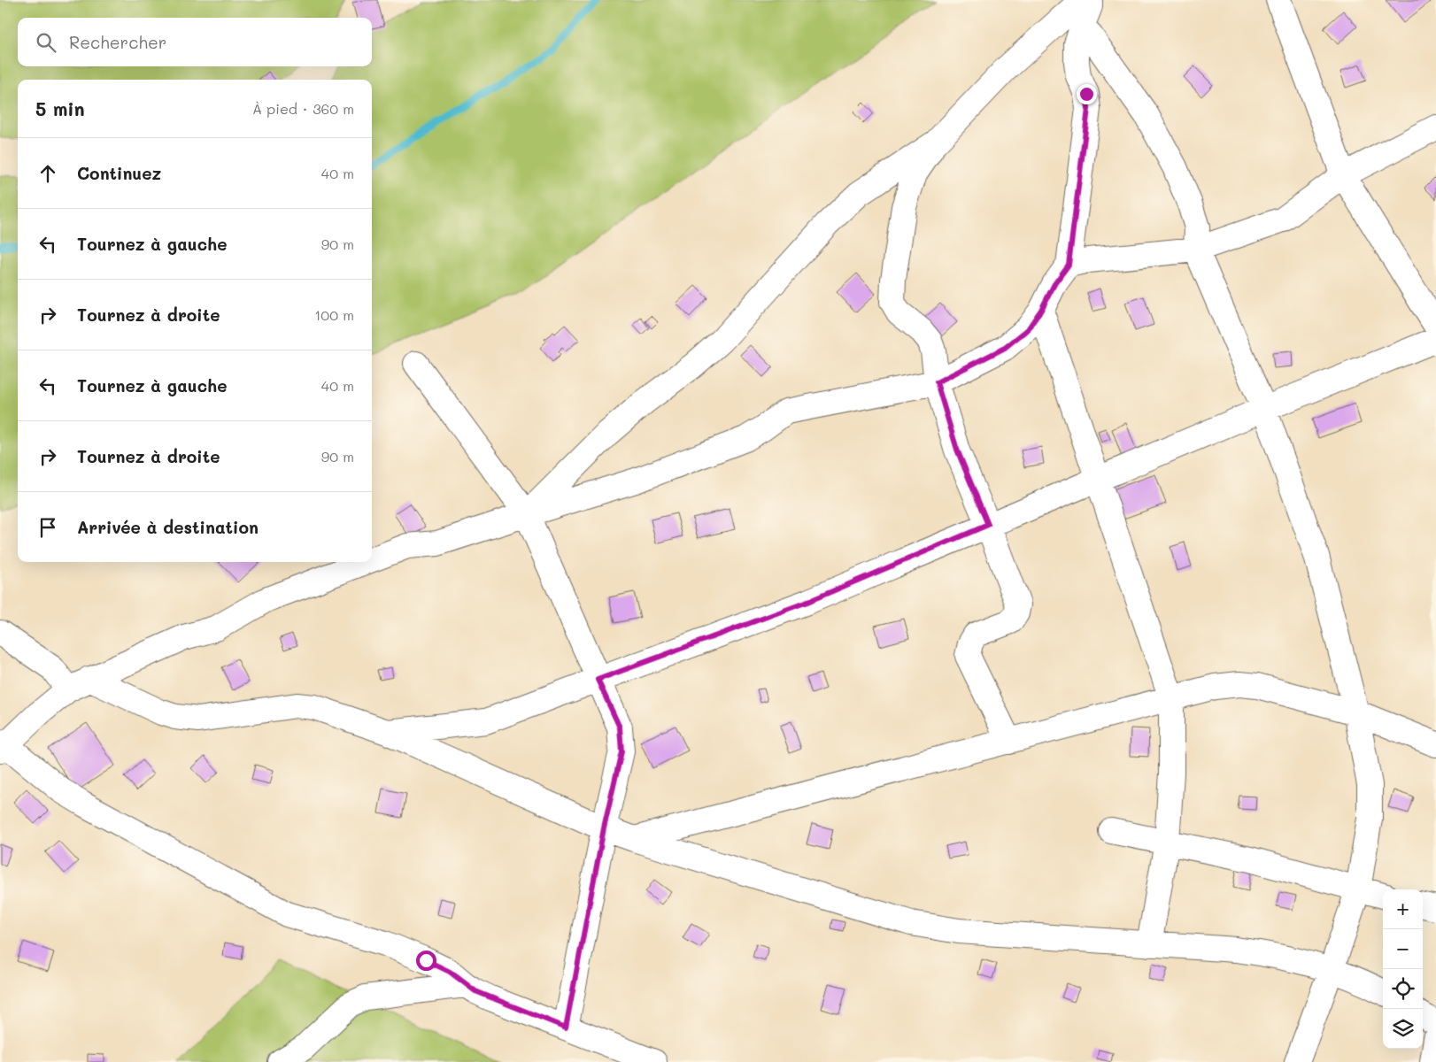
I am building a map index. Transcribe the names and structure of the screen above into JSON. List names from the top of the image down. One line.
{"page":{"search":"Rechercher","heading":["5 min","À pied · 360 m"],"list":[["Continuez","40 m"],["Tournez à gauche","90 m"],["Tournez à droite","100 m"],["Tournez à gauche","40 m"],["Tournez à droite","90 m"],"Arrivée à destination"],"map_buttons":["+","−"]}}
